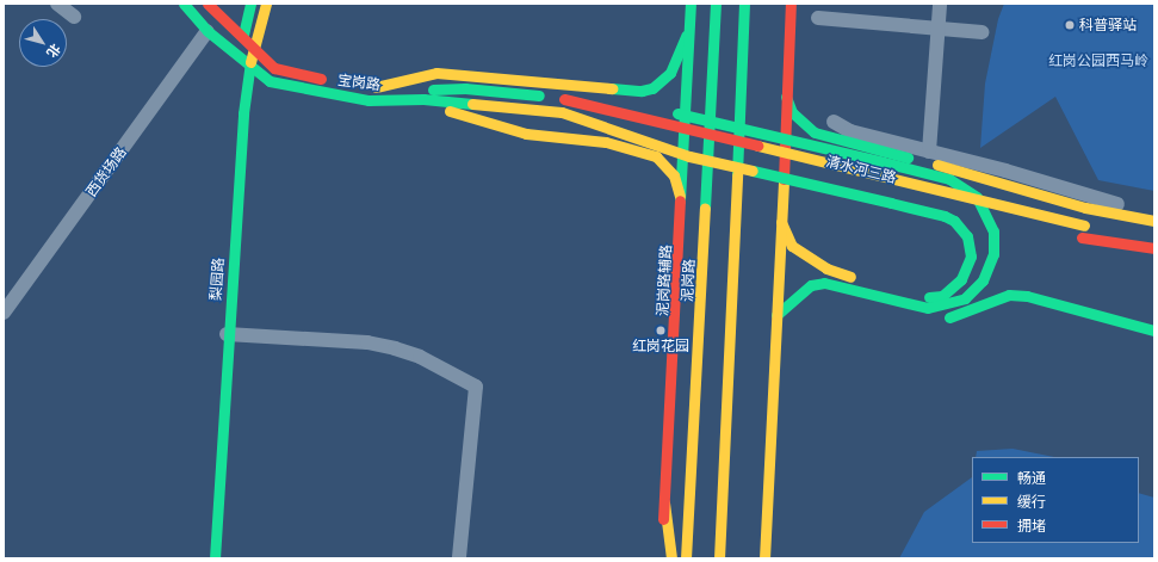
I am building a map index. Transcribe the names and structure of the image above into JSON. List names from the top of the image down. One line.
{"streets":{"main road":["宝岗路","清水河三路","梨园路","泥岗路辅路","泥岗路"],"street":["西货场路"]},"crossings":[["宝岗路","清水河三路"],["宝岗路","西货场路"],["宝岗路","梨园路"]],"parks":["红岗公园西马岭"],"places":["科普驿站","红岗花园"],"legend":["畅通","缓行","拥堵"],"north":"bottom right"}
